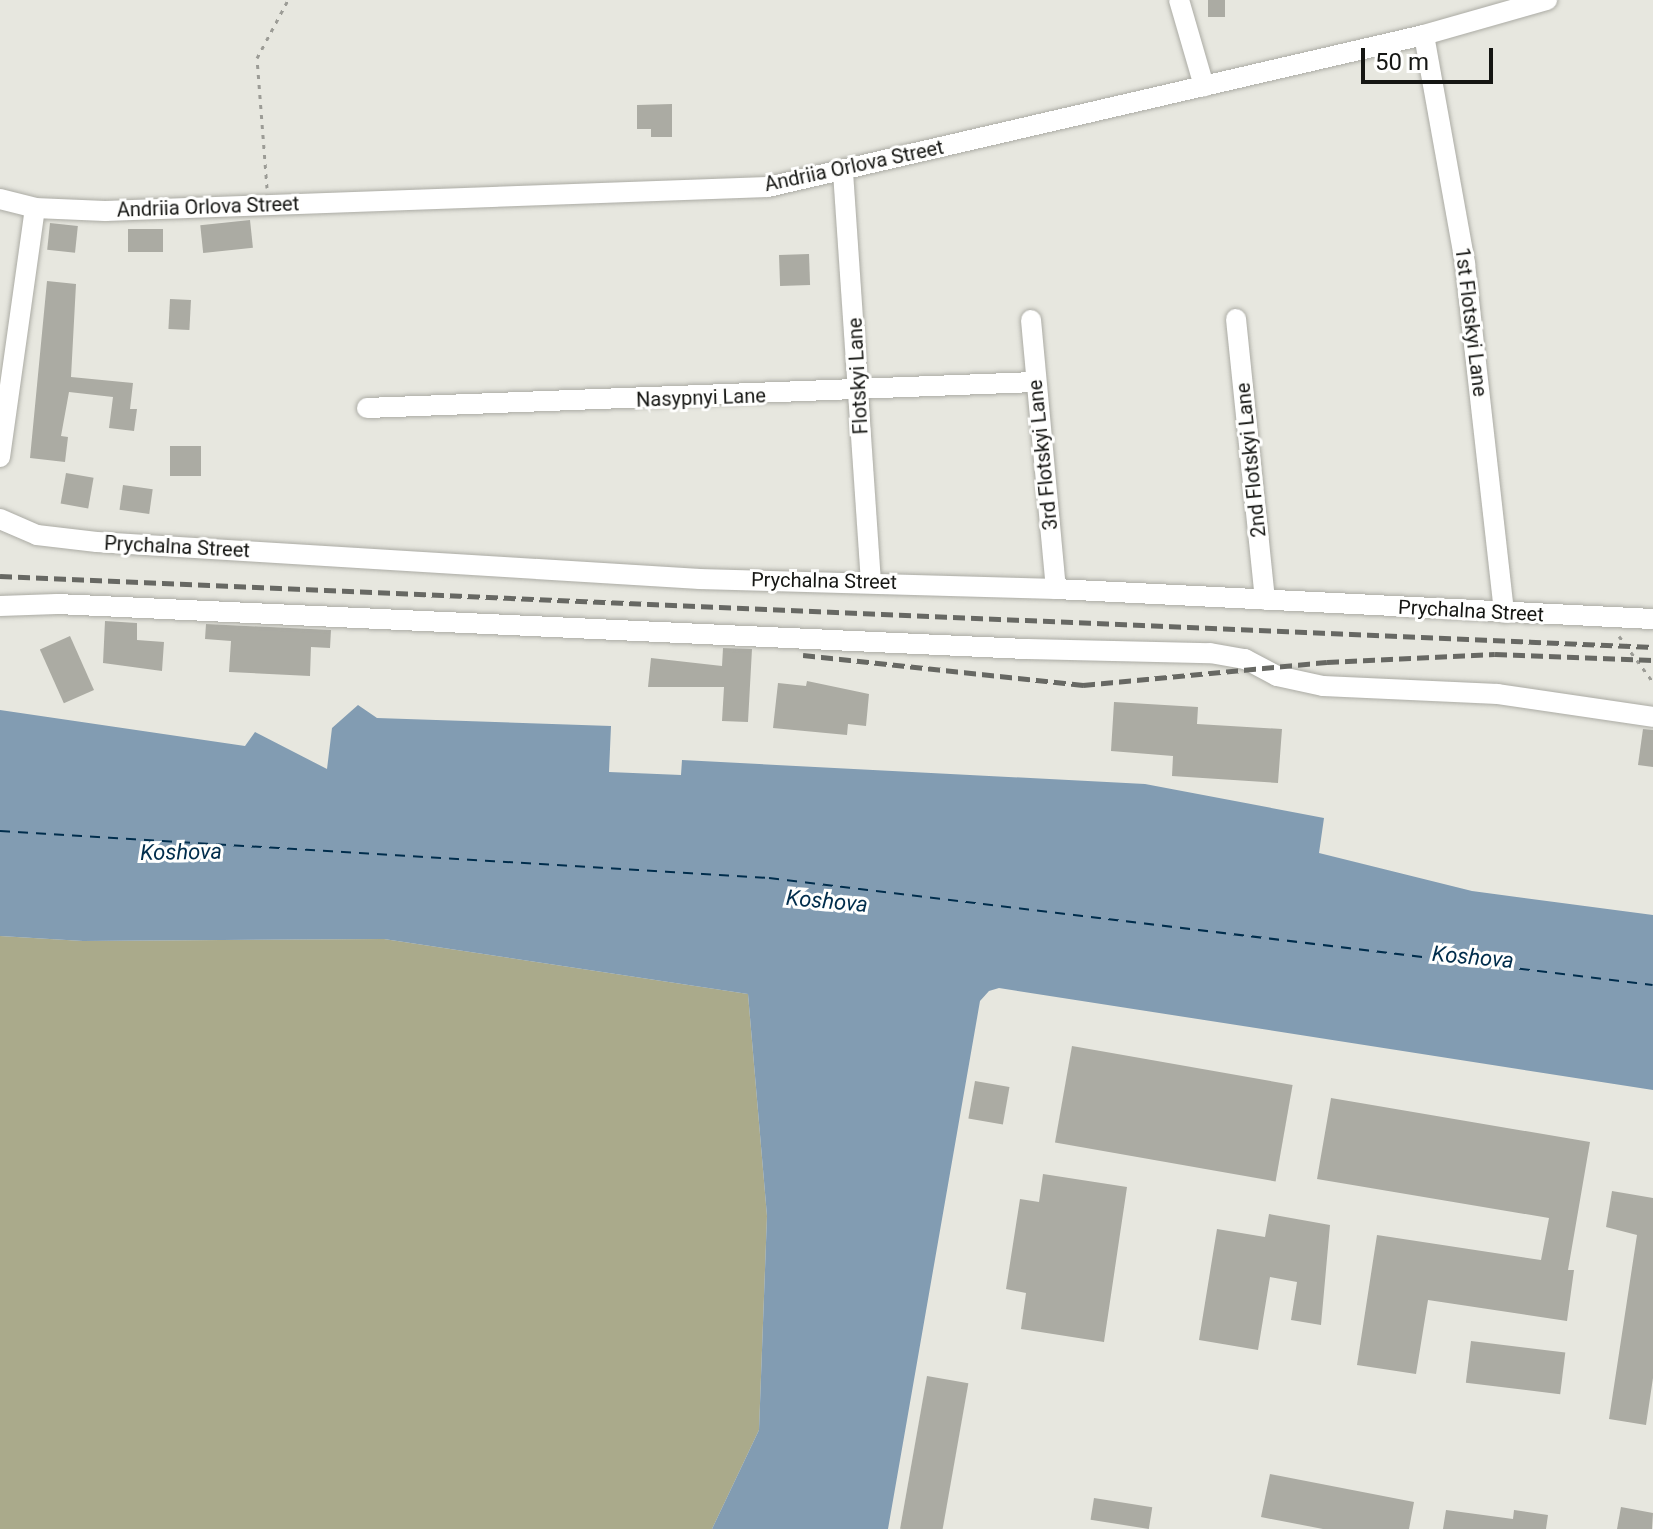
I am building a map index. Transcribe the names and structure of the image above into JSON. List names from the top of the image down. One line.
{"streets":{"street":["Andriia Orlova Street","1st Flotskyi Lane","Flotskyi Lane","Nasypnyi Lane","3rd Flotskyi Lane","2nd Flotskyi Lane","Prychalna Street"]},"crossings":[["Andriia Orlova Street","1st Flotskyi Lane"],["Andriia Orlova Street","Flotskyi Lane"],["1st Flotskyi Lane","Prychalna Street"],["Flotskyi Lane","Nasypnyi Lane"],["Flotskyi Lane","Prychalna Street"],["Nasypnyi Lane","3rd Flotskyi Lane"],["3rd Flotskyi Lane","Prychalna Street"],["2nd Flotskyi Lane","Prychalna Street"]],"water":["Koshova"],"scale_bar":"50 m"}
